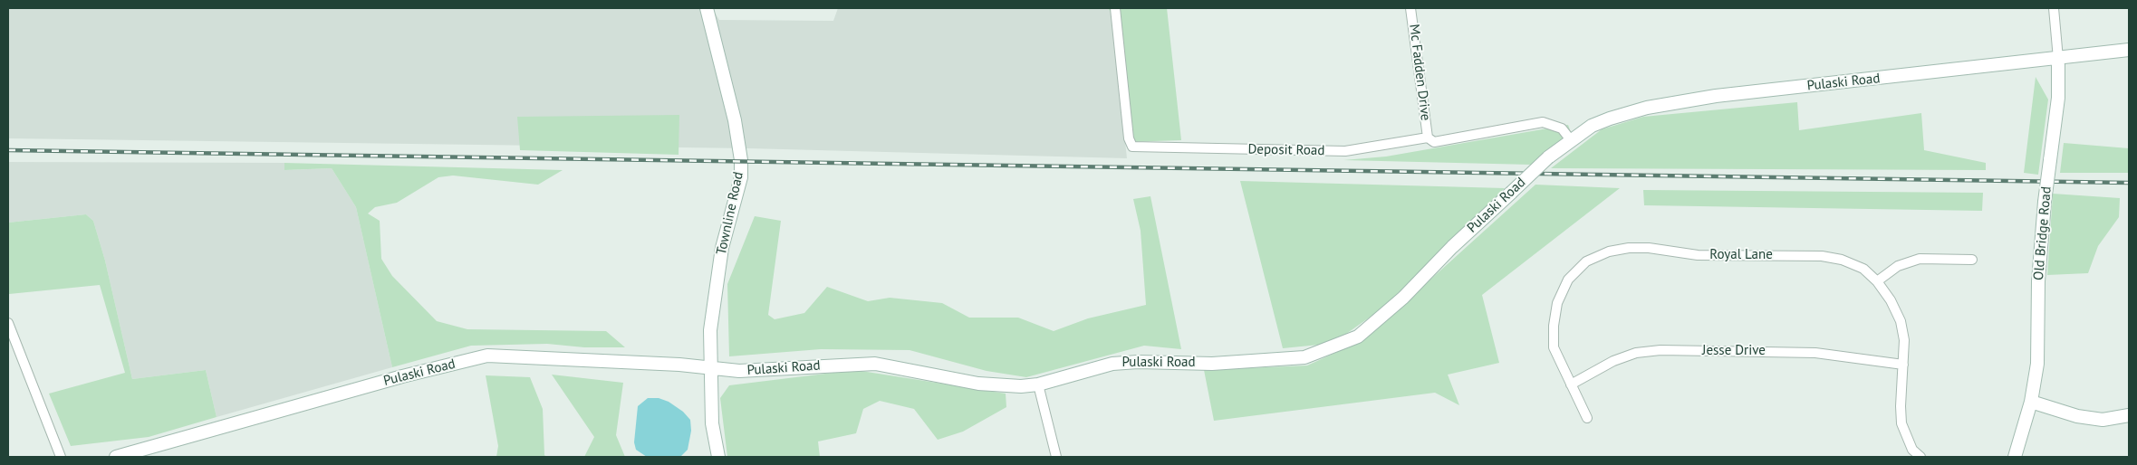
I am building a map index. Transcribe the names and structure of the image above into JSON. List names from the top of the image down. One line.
{"streets":{"main road":["Pulaski Road","Townline Road","Old Bridge Road"],"street":["Mc Fadden Drive","Deposit Road","Royal Lane","Jesse Drive"]},"crossings":[["Mc Fadden Drive","Deposit Road"],["Pulaski Road","Deposit Road"],["Pulaski Road","Townline Road"],["Pulaski Road","Old Bridge Road"],["Royal Lane","Jesse Drive"]]}
